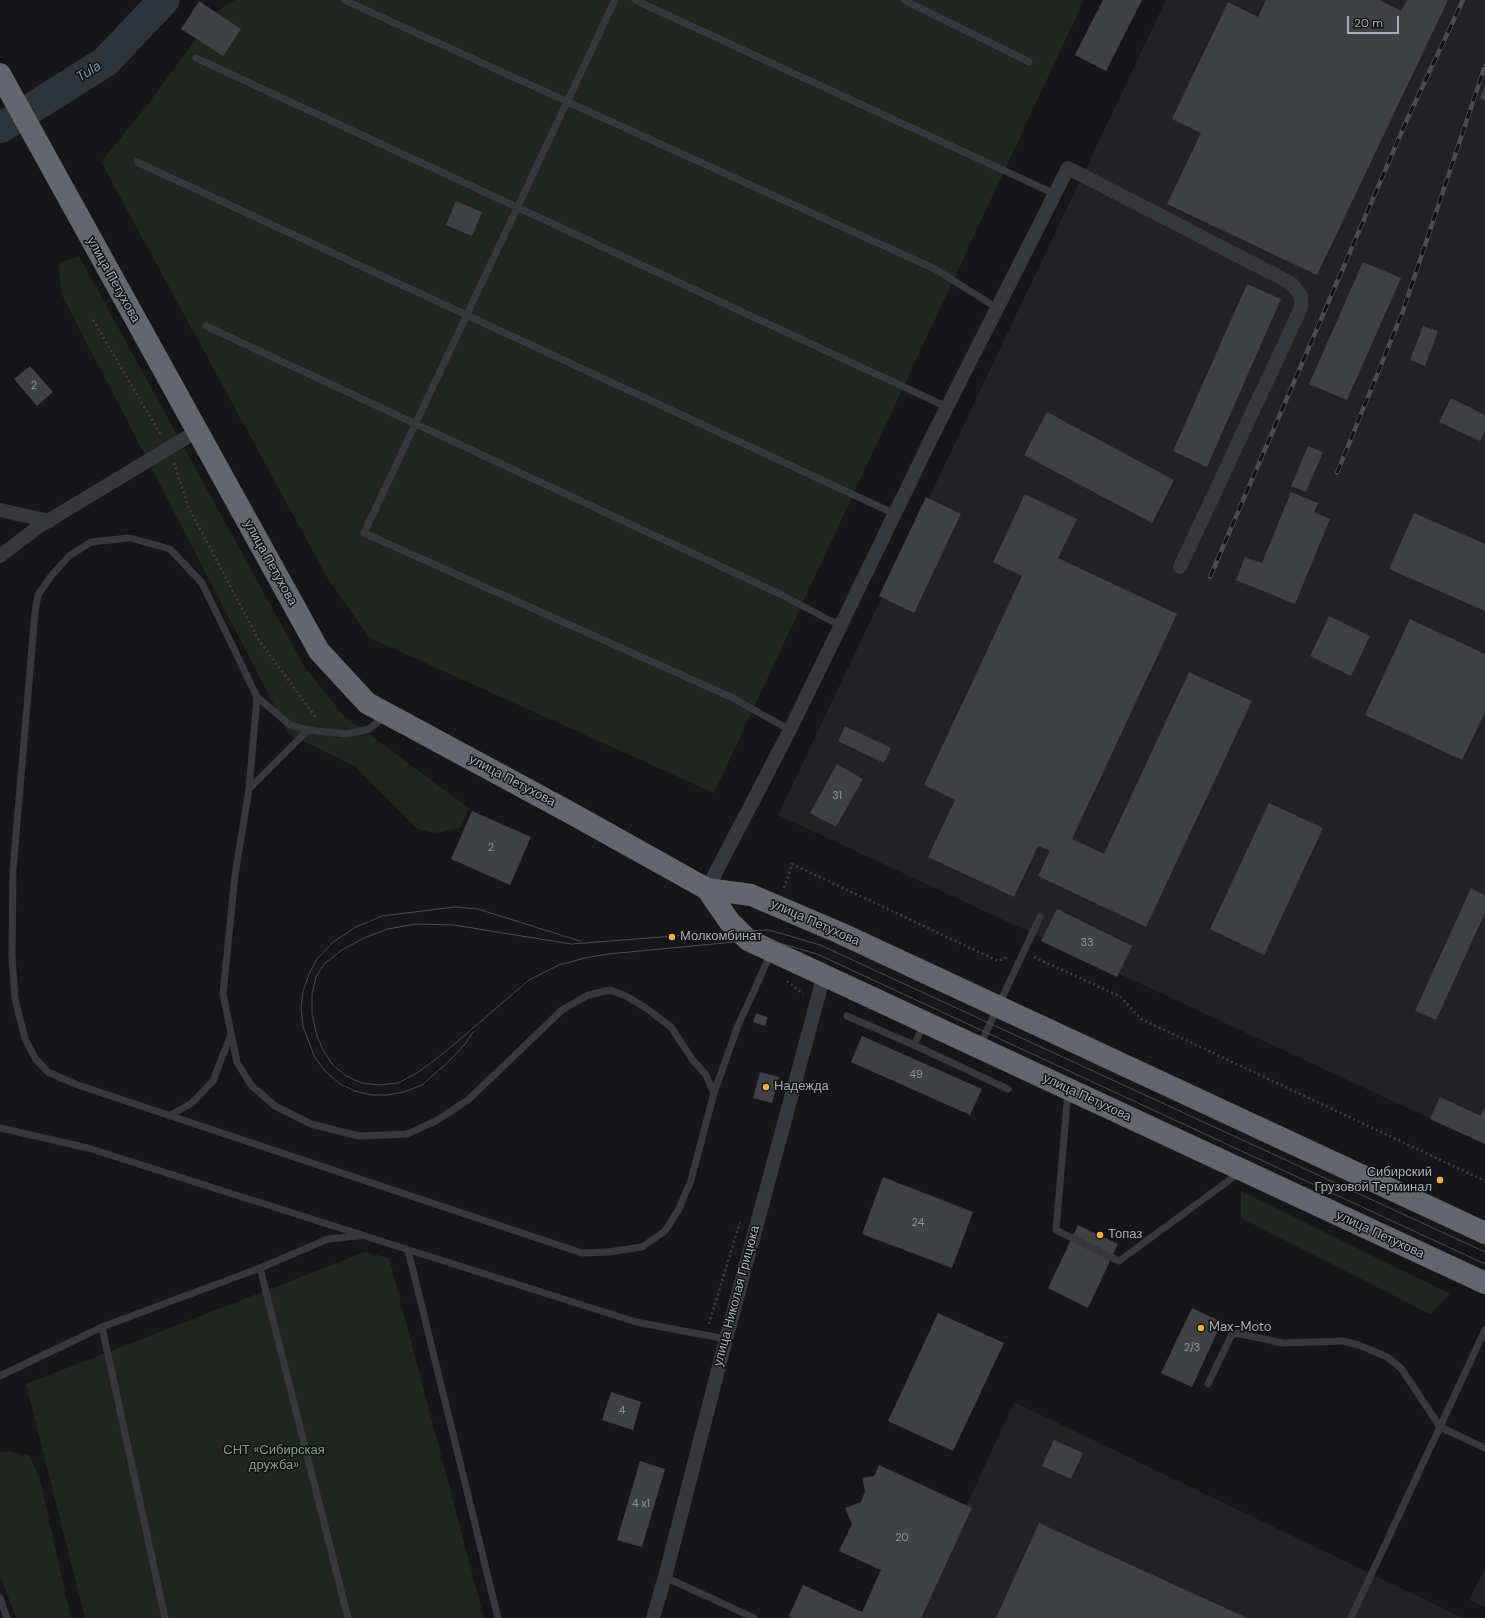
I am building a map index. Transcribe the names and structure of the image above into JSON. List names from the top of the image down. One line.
{"streets":{"highway":["улица Петухова"],"street":["улица Николая Грицюка"]},"crossings":[["улица Петухова","улица Николая Грицюка"]],"water":["Tula"],"parks":["СНТ «Сибирская дружба»"],"places":["Молкомбинат","Надежда","Сибирский Грузовой Терминал","Топаз","Max-Moto"],"house_numbers":["2","31","2","33","49","24","2/3","4","4 к1","20"],"scale_bar":"20 m"}
